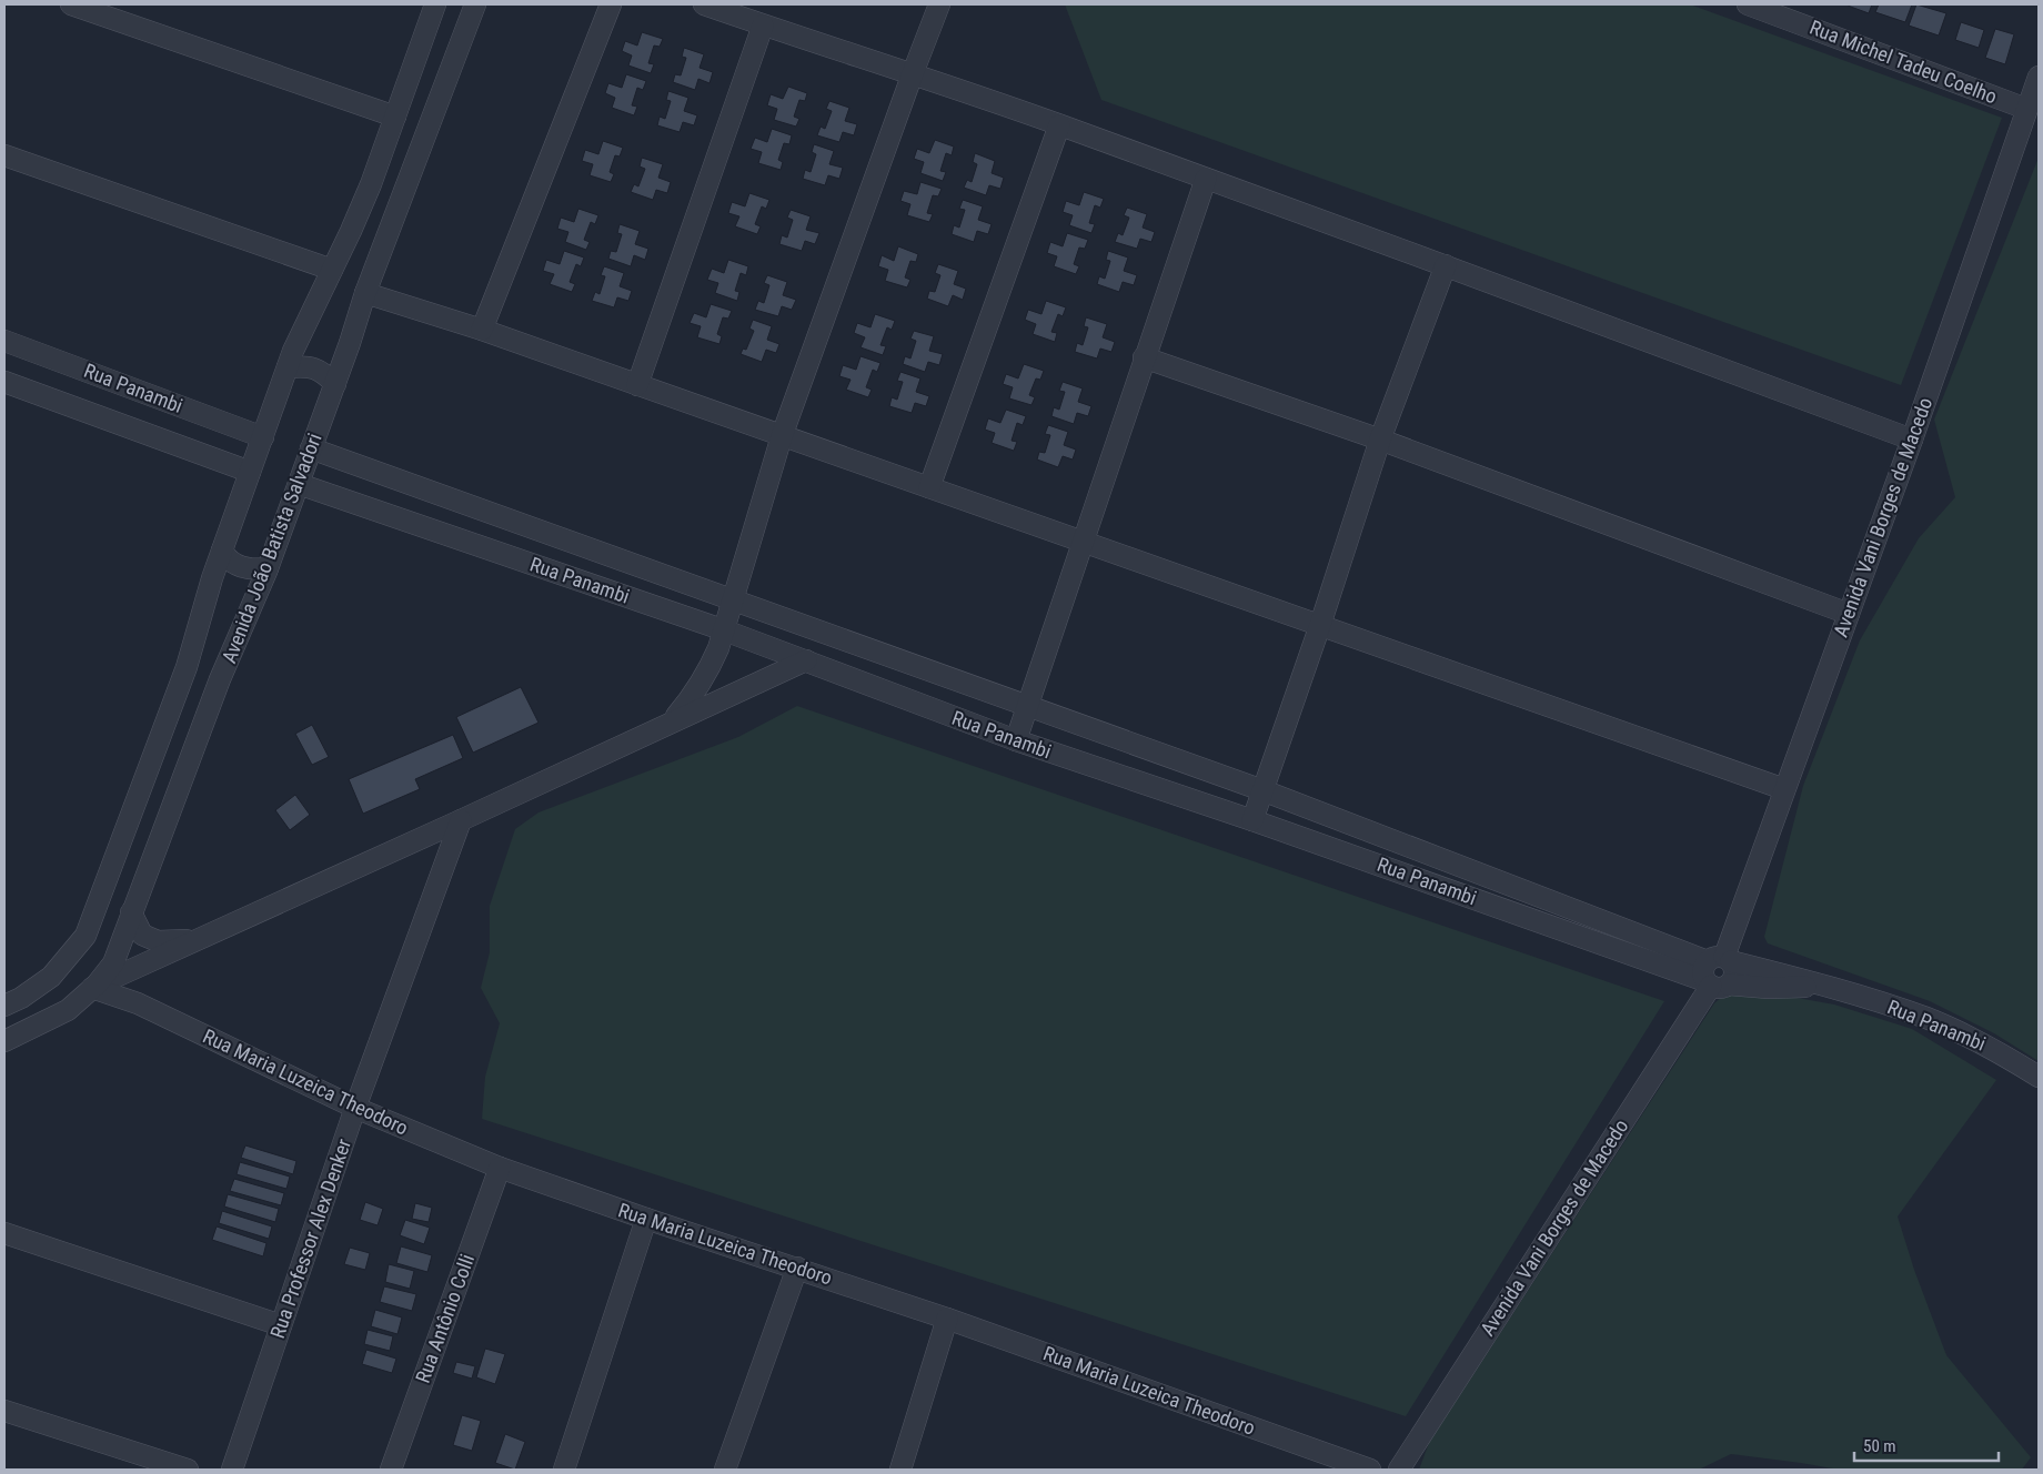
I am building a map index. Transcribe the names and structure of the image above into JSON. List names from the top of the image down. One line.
{"streets":{"street":["Rua Michel Tadeu Coelho","Rua Panambi","Avenida Vani Borges de Macedo","Avenida João Batista Salvadori","Rua Maria Luzeica Theodoro","Rua Professor Alex Denker","Rua Antônio Colli"]},"crossings":[["Rua Michel Tadeu Coelho","Avenida Vani Borges de Macedo"],["Rua Panambi","Avenida Vani Borges de Macedo"],["Rua Panambi","Avenida João Batista Salvadori"],["Avenida João Batista Salvadori","Rua Maria Luzeica Theodoro"],["Rua Maria Luzeica Theodoro","Rua Professor Alex Denker"],["Rua Maria Luzeica Theodoro","Rua Antônio Colli"]],"scale_bar":"50 m"}
